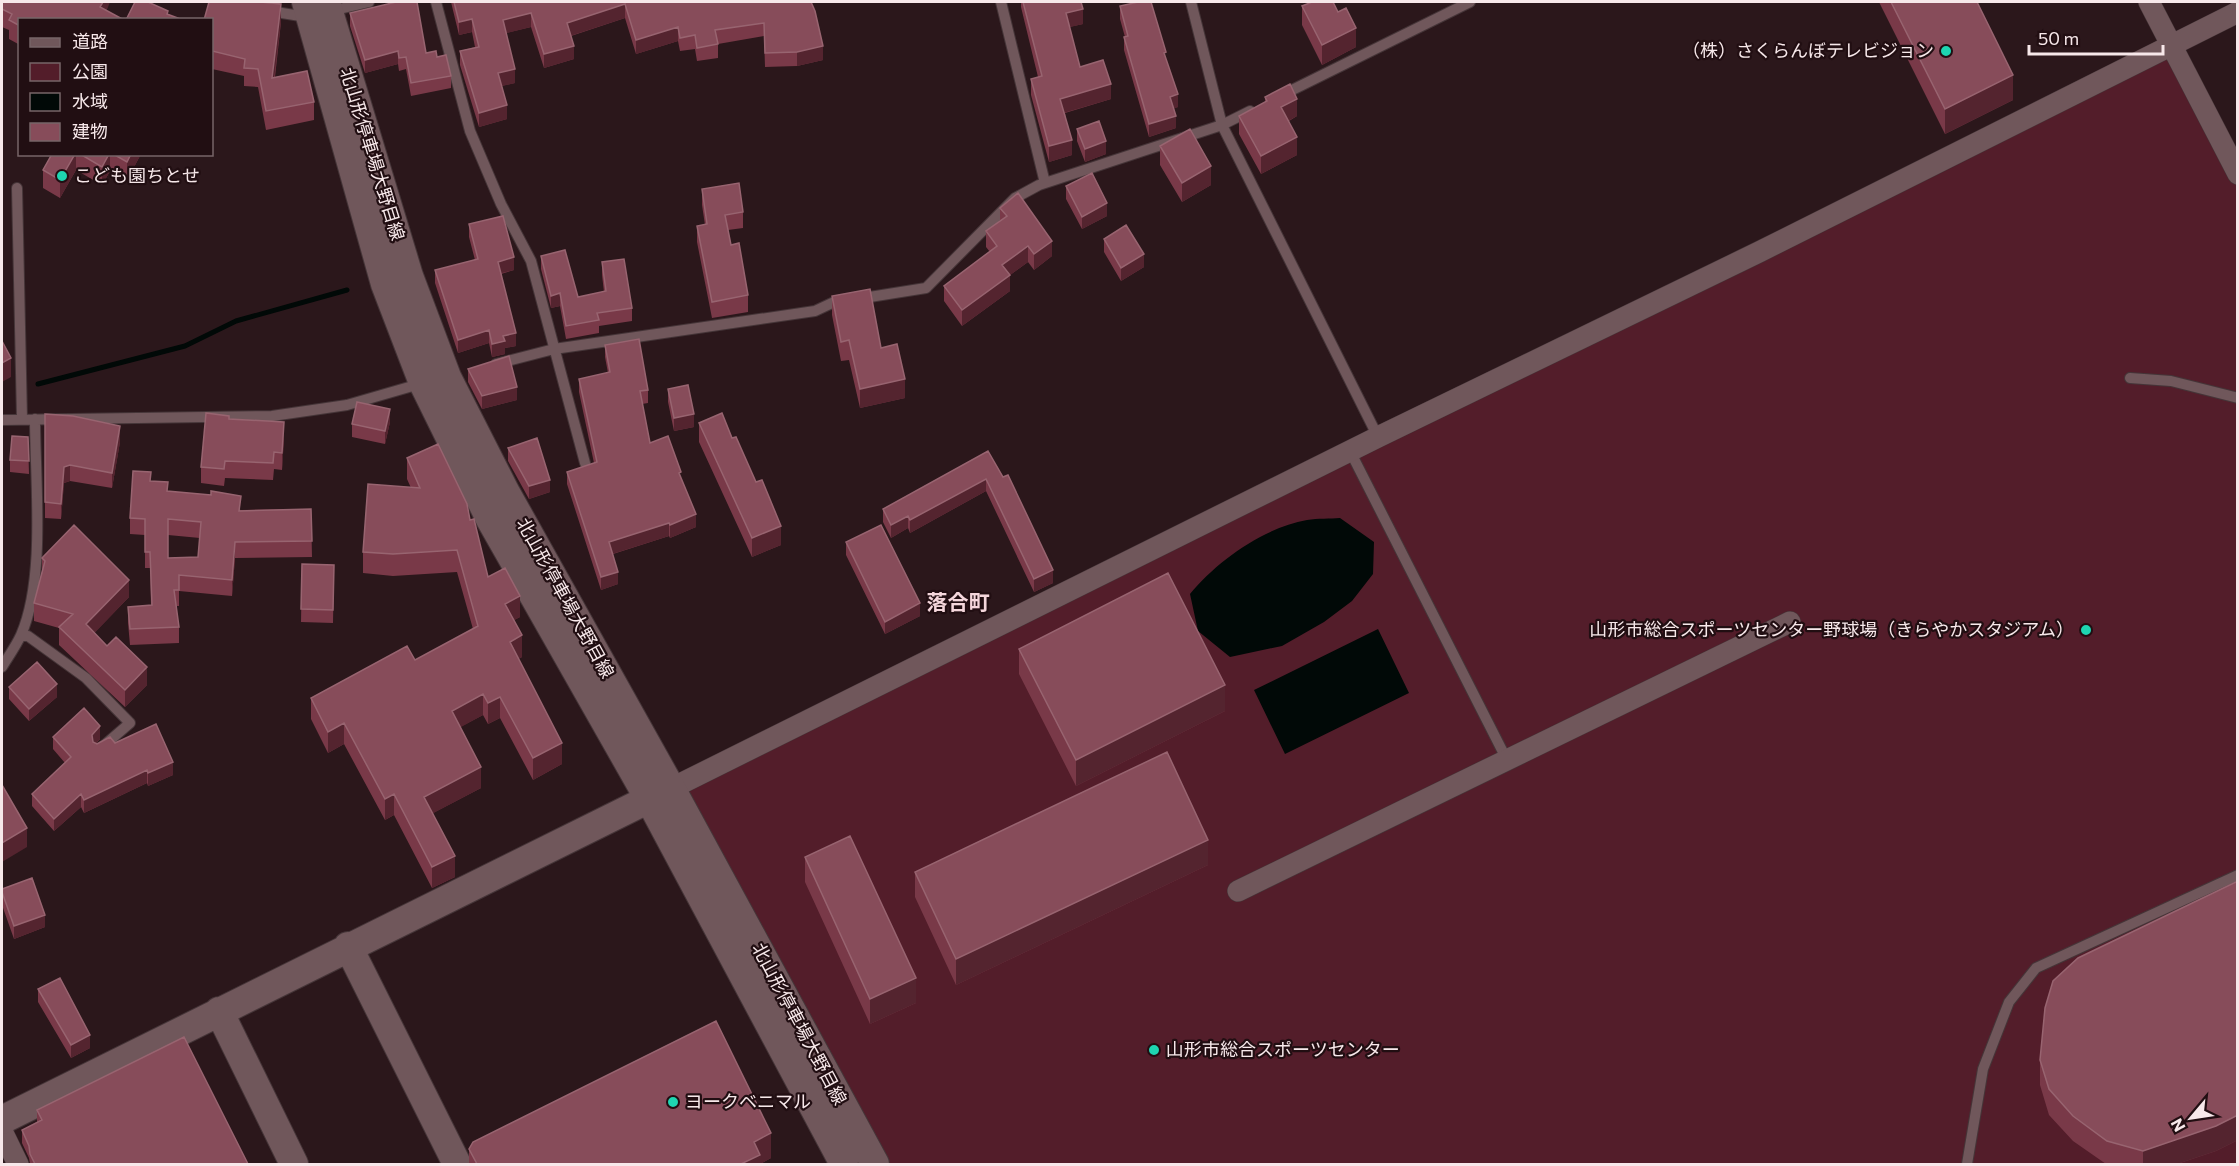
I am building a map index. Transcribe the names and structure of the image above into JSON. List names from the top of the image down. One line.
{"streets":{"main road":["北山形停車場大野目線"]},"districts":["落合町"],"places":["（株）さくらんぼテレビジョン","こども園ちとせ","山形市総合スポーツセンター野球場（きらやかスタジアム）","山形市総合スポーツセンター","ヨークベニマル"],"legend":["道路","公園","水域","建物"],"scale_bar":"50 m","north":"bottom left"}
